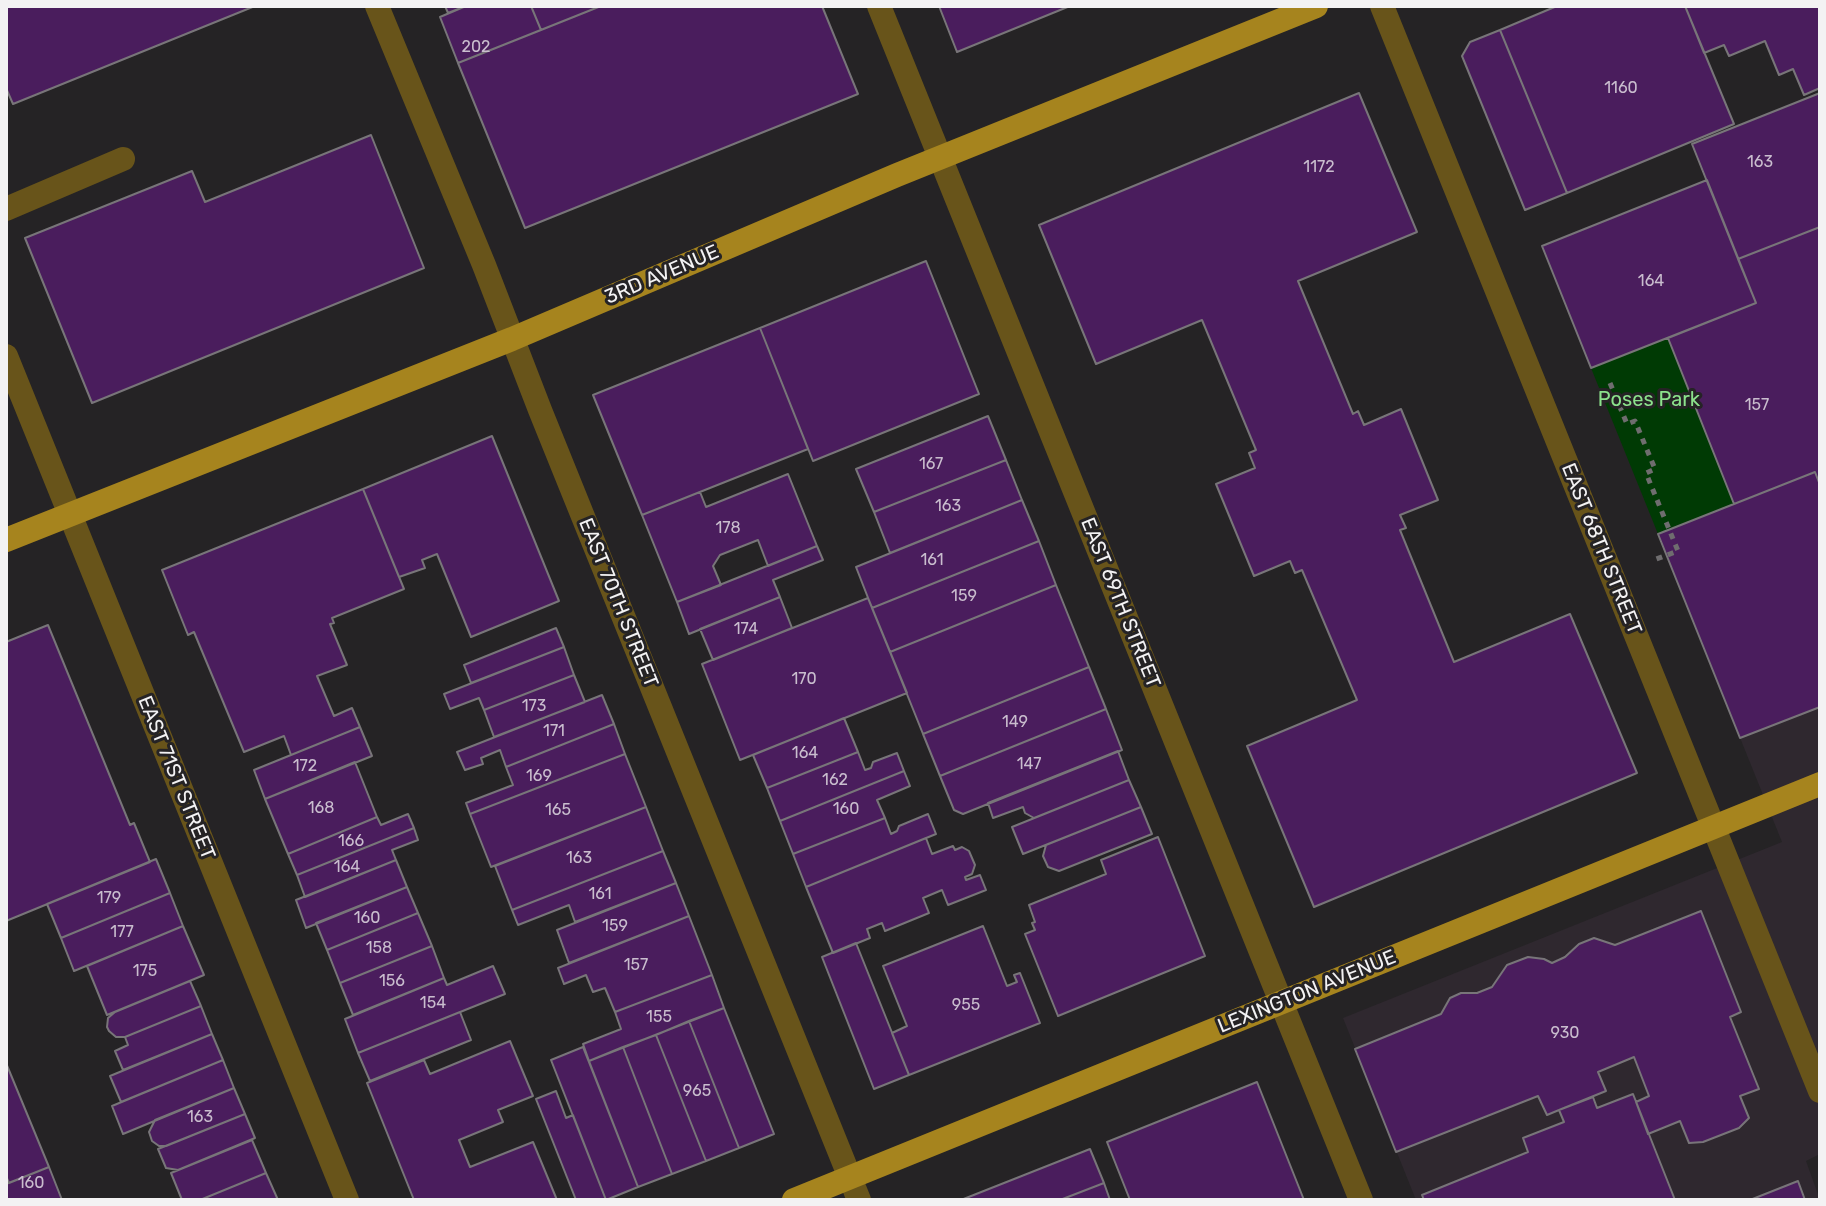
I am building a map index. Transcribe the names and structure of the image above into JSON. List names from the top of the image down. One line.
{"streets":{"main road":["3RD AVENUE","LEXINGTON AVENUE"],"street":["EAST 68TH STREET","EAST 70TH STREET","EAST 69TH STREET","EAST 71ST STREET"]},"crossings":[["3RD AVENUE","EAST 70TH STREET"],["3RD AVENUE","EAST 69TH STREET"],["3RD AVENUE","EAST 71ST STREET"],["EAST 68TH STREET","LEXINGTON AVENUE"],["EAST 70TH STREET","LEXINGTON AVENUE"],["EAST 69TH STREET","LEXINGTON AVENUE"]],"parks":["Poses Park"],"house_numbers":["202","1160","163","1172","164","157","167","163","178","161","159","174","170","173","149","171","164","147","172","169","162","168","160","165","166","163","164","161","179","160","159","177","158","157","175","156","154","955","155","930","965","163","160"]}
